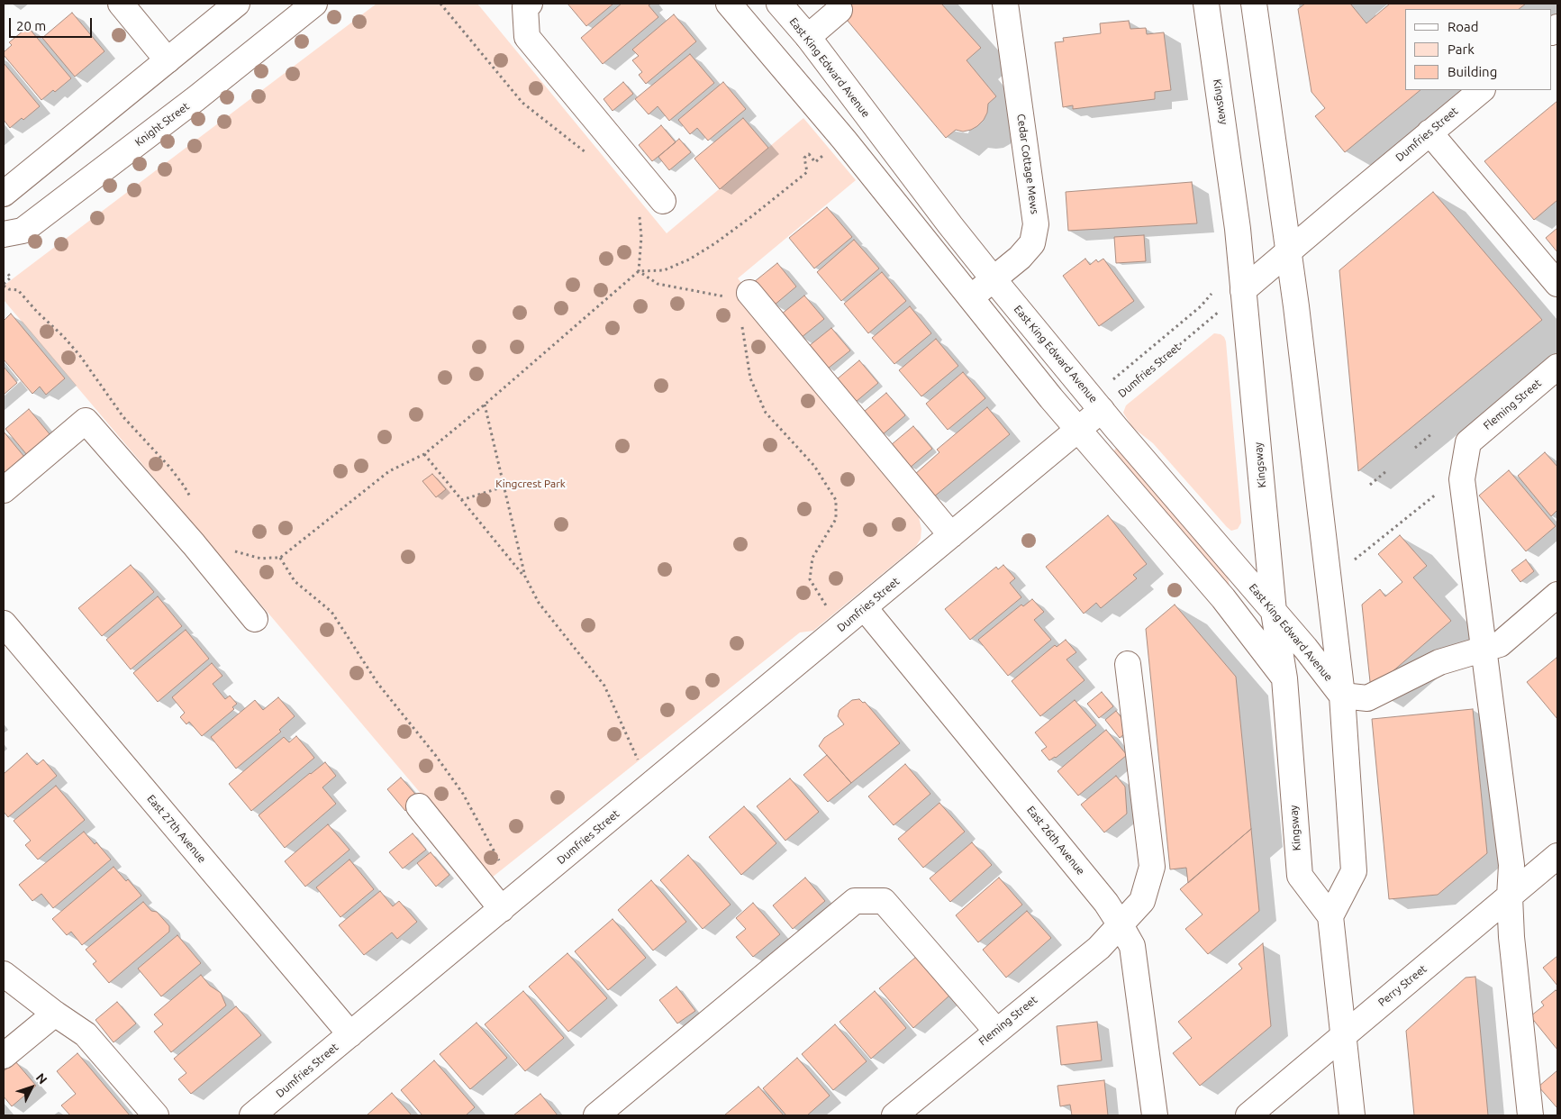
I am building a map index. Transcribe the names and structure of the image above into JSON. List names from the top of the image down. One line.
{"streets":{"main road":["East King Edward Avenue","Kingsway","Knight Street","Dumfries Street","Cedar Cottage Mews","Fleming Street","East 27th Avenue","East 26th Avenue","Perry Street"]},"crossings":[["East King Edward Avenue","Kingsway"],["East King Edward Avenue","Dumfries Street"],["East King Edward Avenue","Cedar Cottage Mews"],["Kingsway","Dumfries Street"],["Dumfries Street","East 27th Avenue"],["Dumfries Street","East 26th Avenue"],["Fleming Street","East 26th Avenue"]],"parks":["Kingcrest Park"],"legend":["Road","Park","Building"],"scale_bar":"20 m","north":"top right"}
